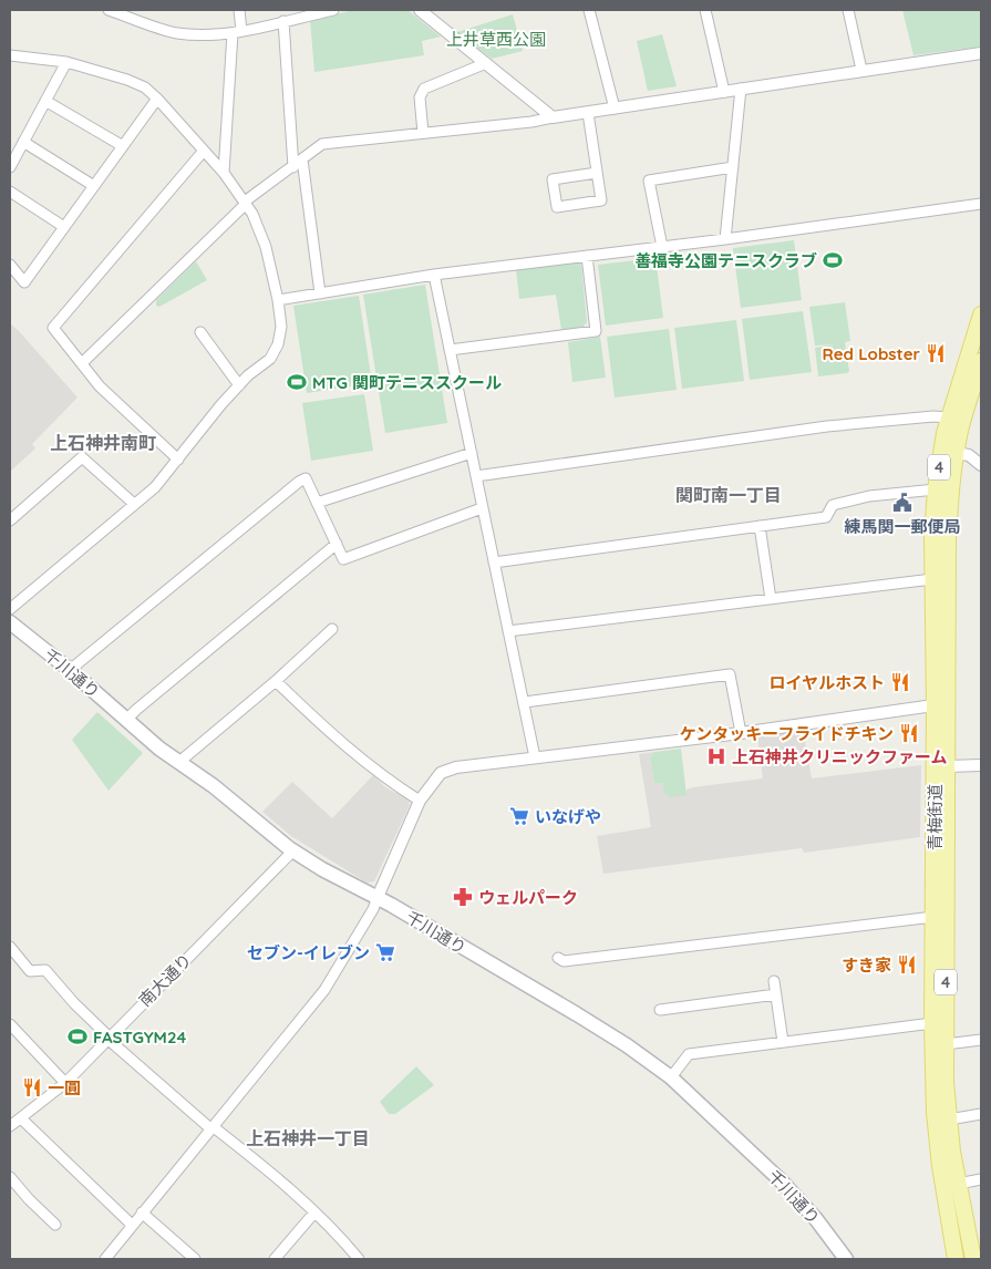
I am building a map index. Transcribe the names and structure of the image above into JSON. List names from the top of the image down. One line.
{"streets":{"main road":["4","千川通り","青梅街道"],"street":["南大通り"]},"crossings":[["千川通り","南大通り"]],"districts":["上石神井南町","関町南一丁目","上石神井一丁目"],"parks":["上井草西公園"],"places":{"sports":["善福寺公園テニスクラブ","MTG 関町テニススクール","FASTGYM24"],"restaurant":["Red Lobster","ロイヤルホスト","ケンタッキーフライドチキン","すき家","一圓"],"public building":["練馬関一郵便局"],"hospital":["上石神井クリニックファーム"],"supermarket":["いなげや","セブン-イレブン"],"pharmacy":["ウェルパーク"]}}
